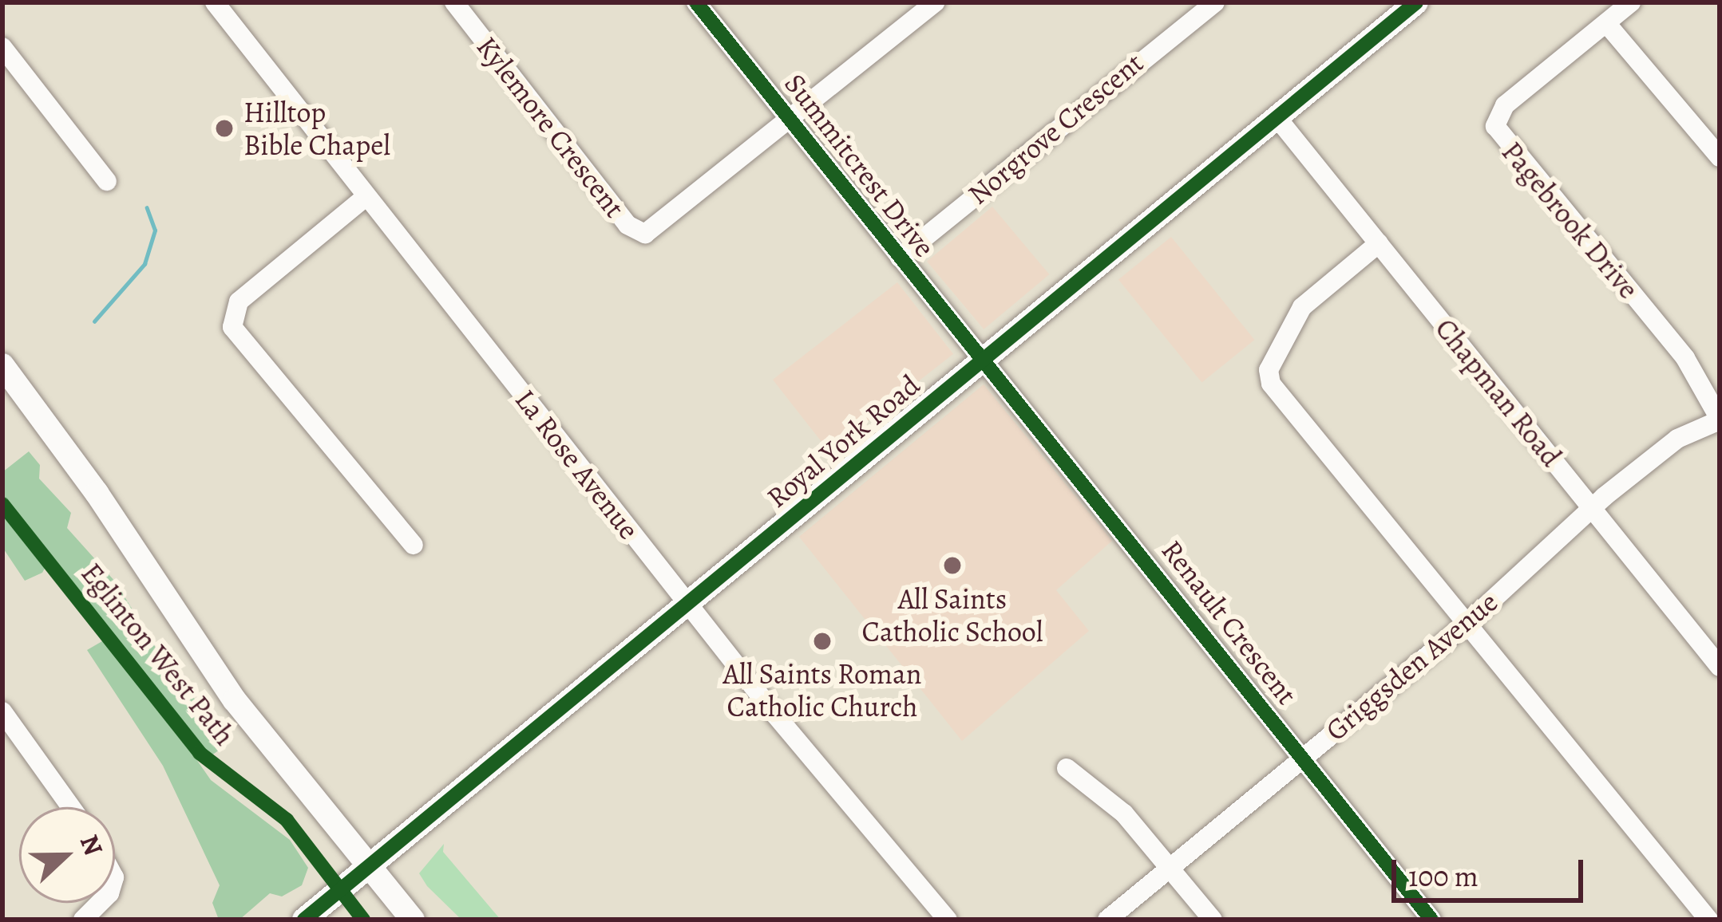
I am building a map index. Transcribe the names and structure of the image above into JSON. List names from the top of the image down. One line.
{"streets":{"main road":["Royal York Road"],"street":["Kylemore Crescent","Norgrove Crescent","Summitcrest Drive","Pagebrook Drive","Chapman Road","La Rose Avenue","Renault Crescent","Griggsden Avenue"],"cycle path":["Eglinton West Path"]},"crossings":[["Kylemore Crescent","Summitcrest Drive"],["Norgrove Crescent","Summitcrest Drive"],["Summitcrest Drive","Royal York Road"],["Summitcrest Drive","Renault Crescent"],["Pagebrook Drive","Griggsden Avenue"],["Chapman Road","Royal York Road"],["Chapman Road","Griggsden Avenue"],["Royal York Road","La Rose Avenue"],["Royal York Road","Renault Crescent"],["Renault Crescent","Griggsden Avenue"]],"places":["Hilltop Bible Chapel","All Saints Catholic School","All Saints Roman Catholic Church"],"scale_bar":"100 m","north":"right"}
